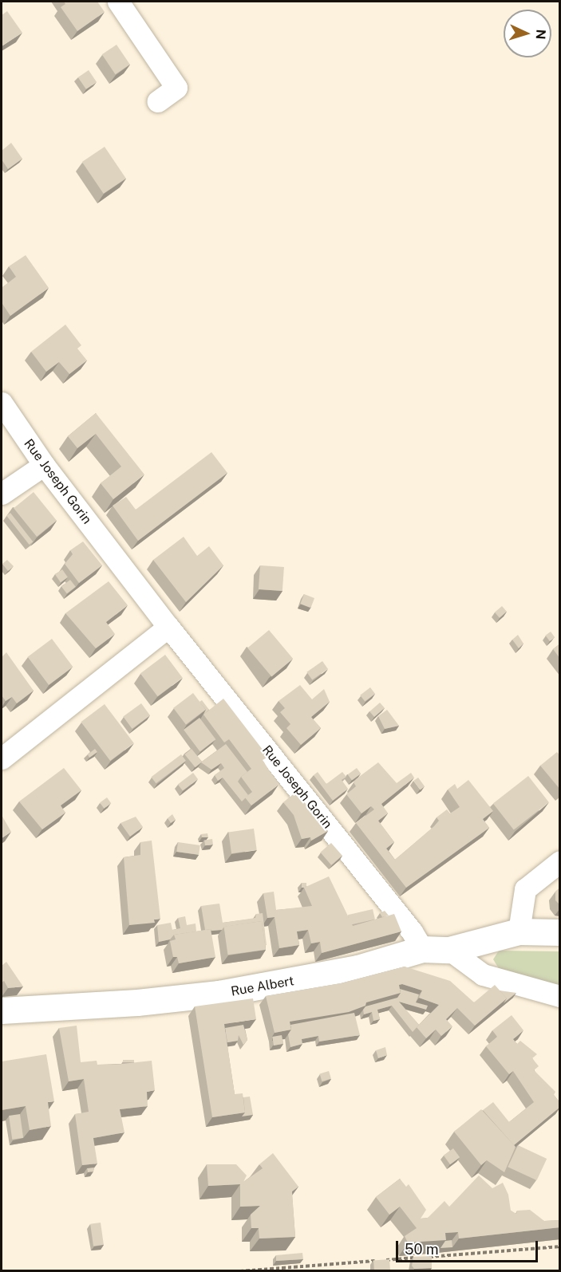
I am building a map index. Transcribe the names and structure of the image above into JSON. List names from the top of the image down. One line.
{"streets":{"street":["Rue Joseph Gorin","Rue Albert"]},"crossings":[["Rue Joseph Gorin","Rue Albert"]],"scale_bar":"50 m","north":"right"}
